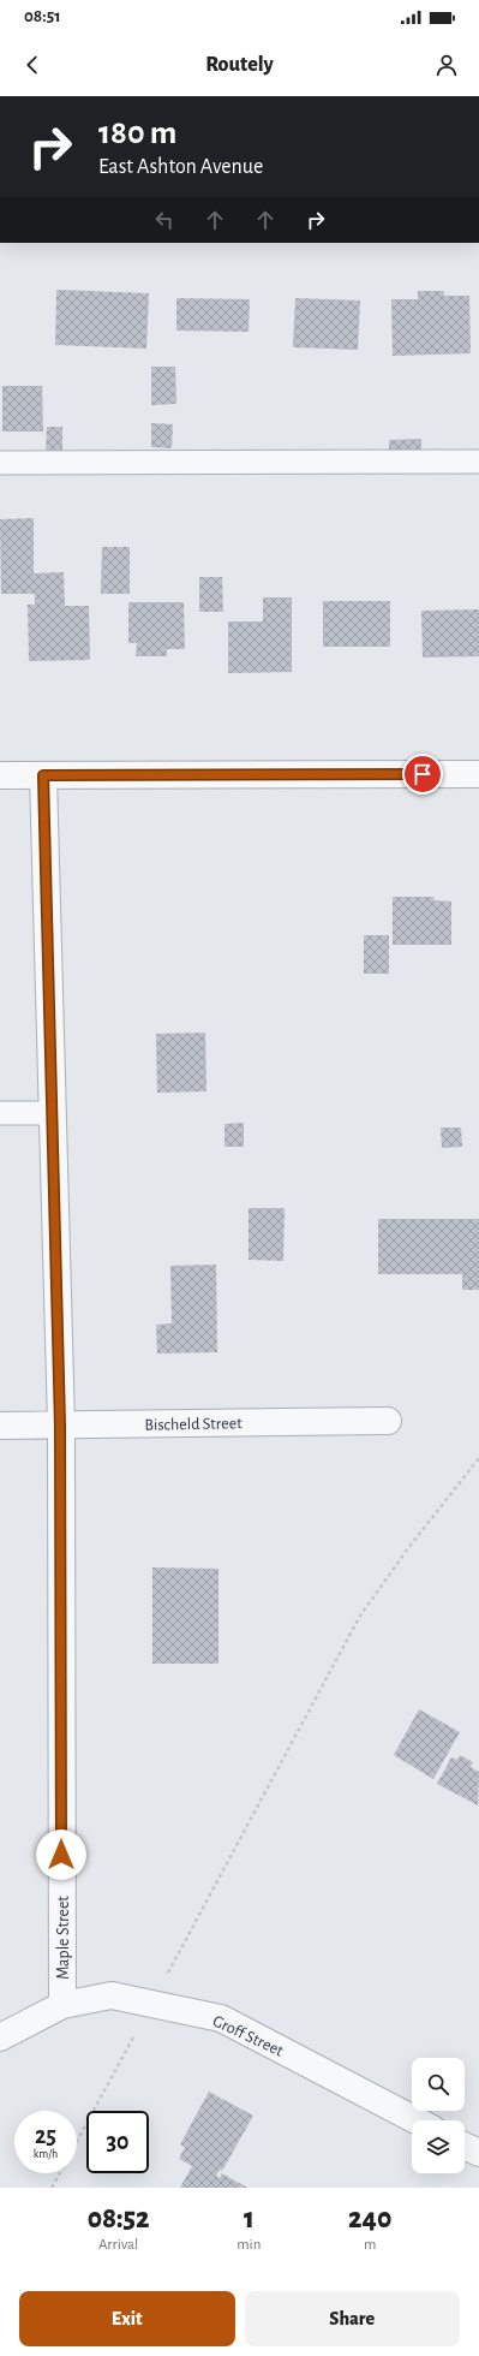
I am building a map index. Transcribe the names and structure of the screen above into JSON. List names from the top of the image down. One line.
{"streets":{"street":["Bischeld Street","Maple Street","Groff Street"]},"crossings":[["Bischeld Street","Maple Street"],["Maple Street","Groff Street"]],"page":{"status":"08:51","header":"Routely","turn":["180 m","East Ashton Avenue"],"speed":"25 km/h","limit":"30","eta":["08:52","Arrival","1","min","240","m"],"buttons":["Exit","Share"]}}
